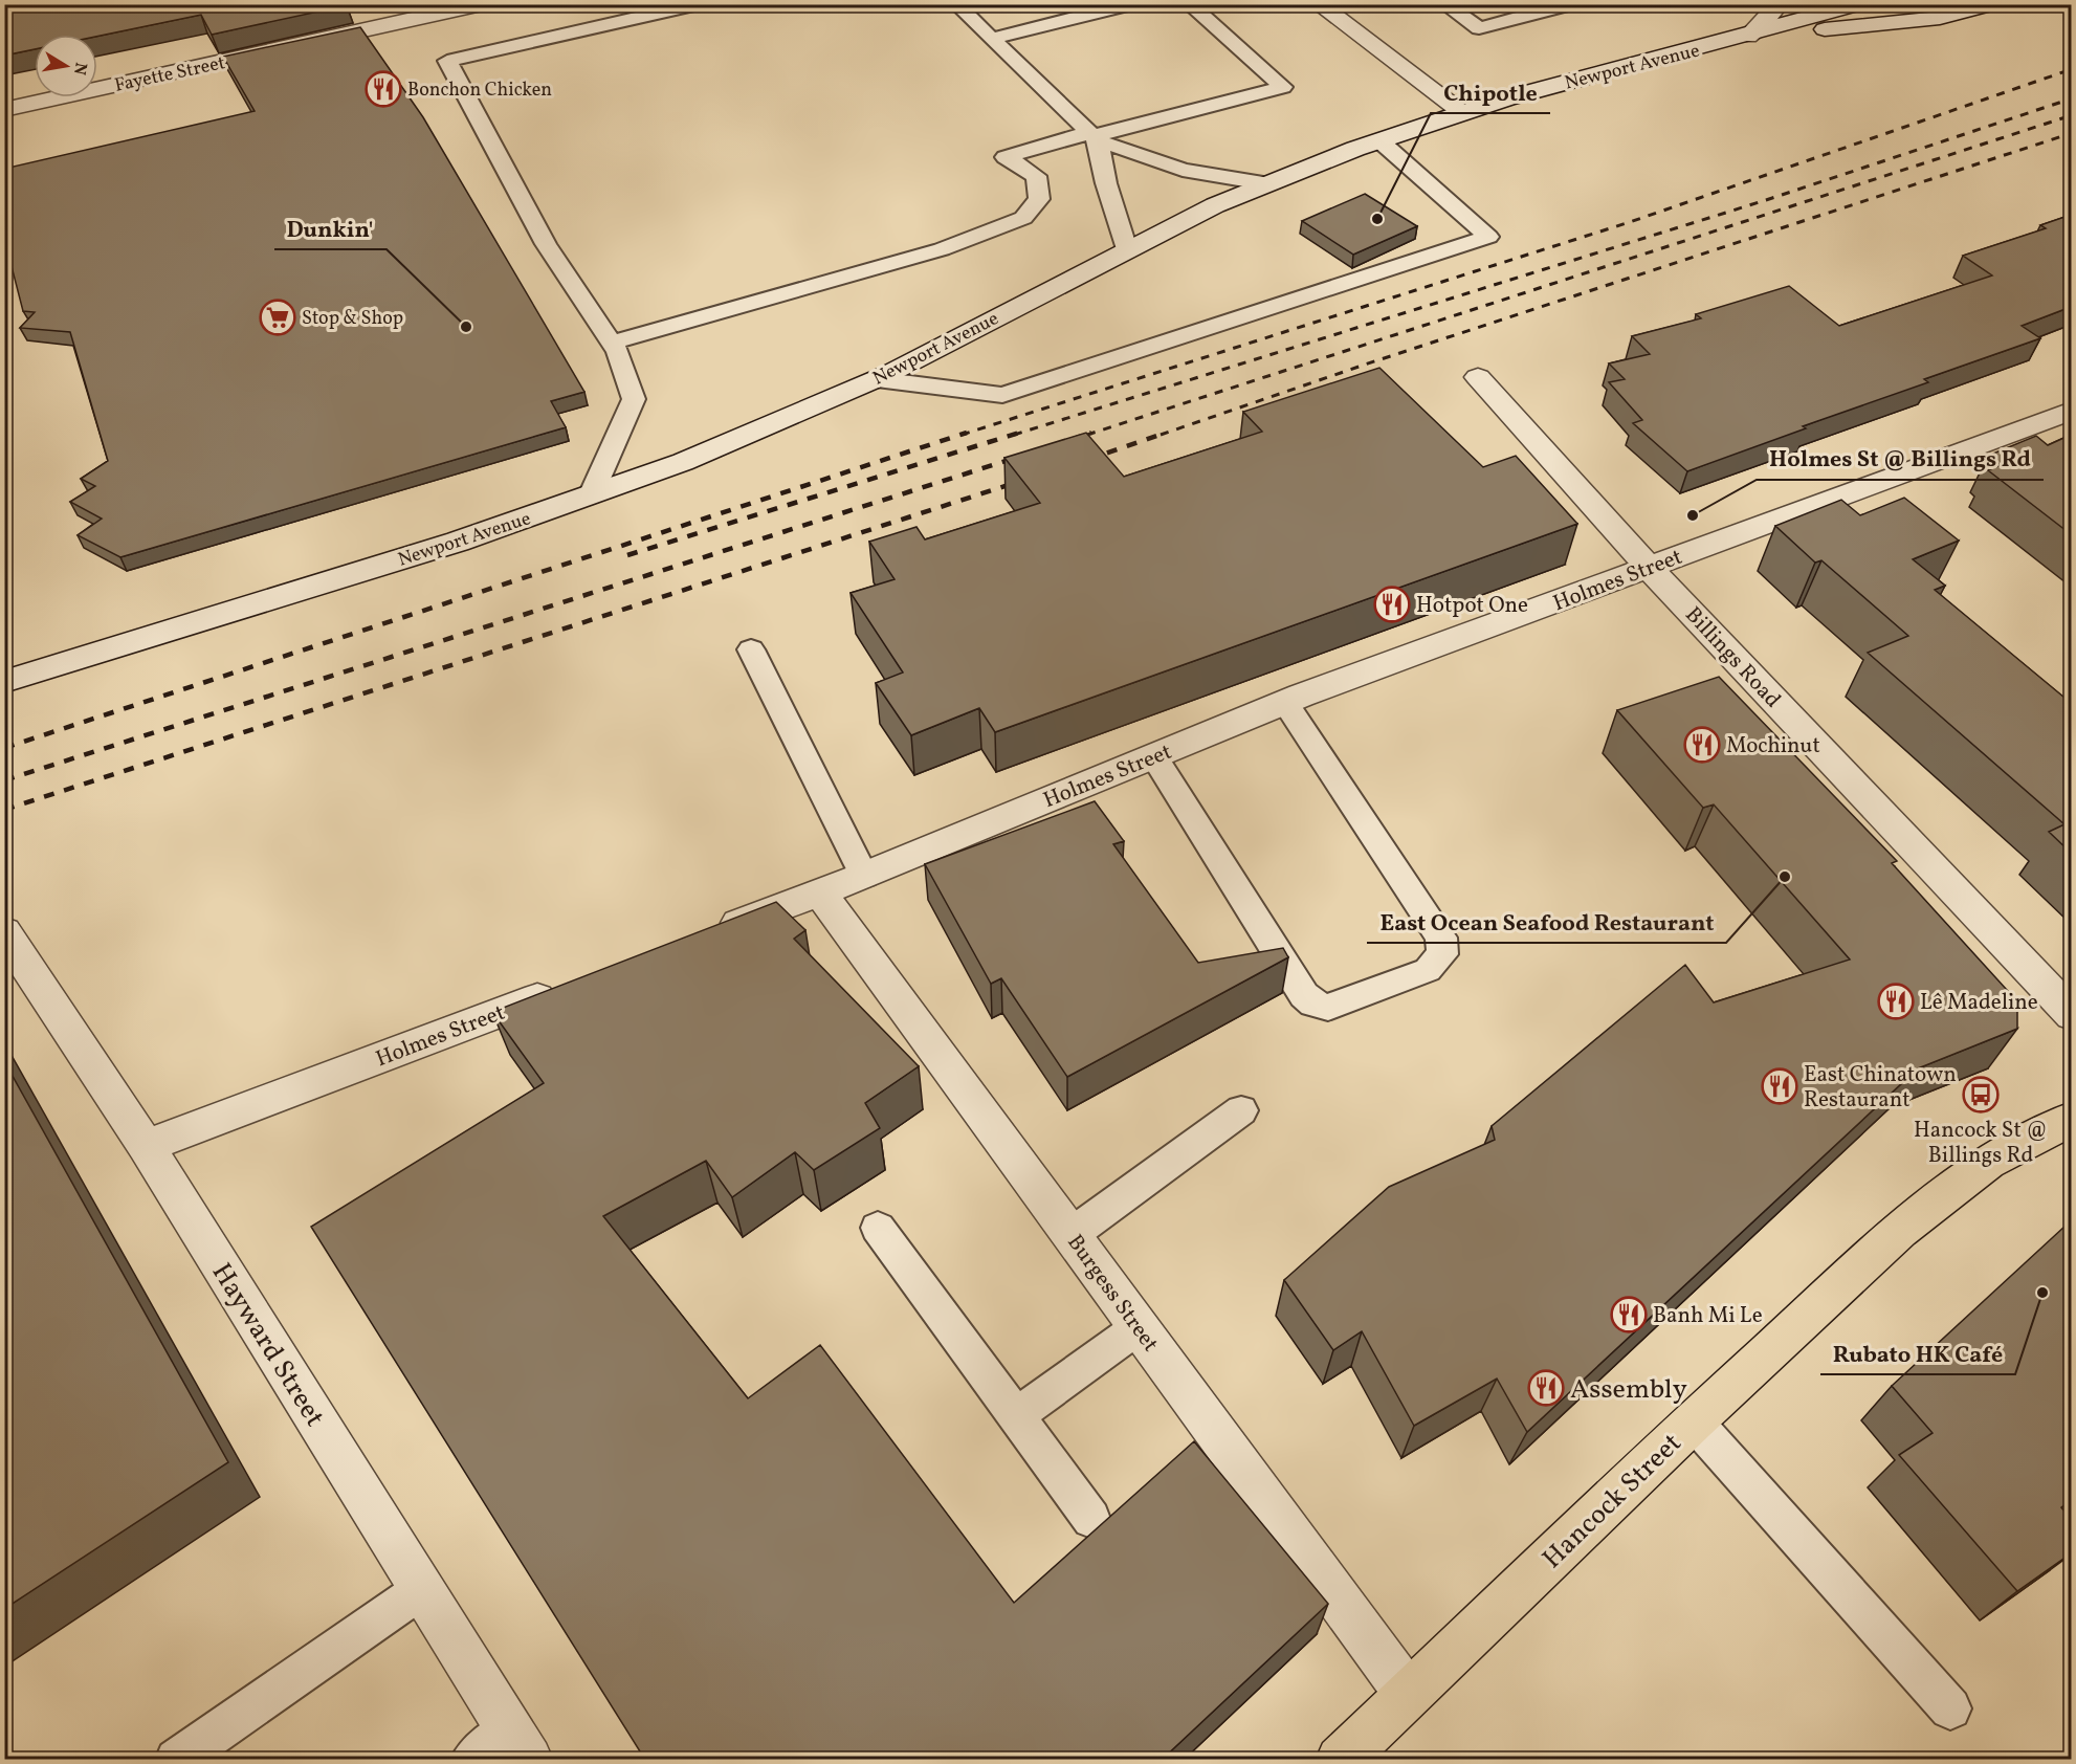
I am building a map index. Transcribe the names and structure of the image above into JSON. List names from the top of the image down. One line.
{"streets":{"main road":["Hancock Street"],"street":["Newport Avenue","Fayette Street","Holmes Street","Billings Road","Burgess Street","Hayward Street"]},"crossings":[["Holmes Street","Billings Road"],["Holmes Street","Burgess Street"],["Holmes Street","Hayward Street"],["Burgess Street","Hancock Street"]],"places":{"restaurant":["Bonchon Chicken","Hotpot One","Mochinut","Lê Madeline","East Chinatown Restaurant","Banh Mi Le","Assembly"],"other":["Chipotle","Dunkin'","Holmes St @ Billings Rd","East Ocean Seafood Restaurant","Rubato HK Café"],"supermarket":["Stop & Shop"],"bus stop":["Hancock St @ Billings Rd"]},"north":"right"}
